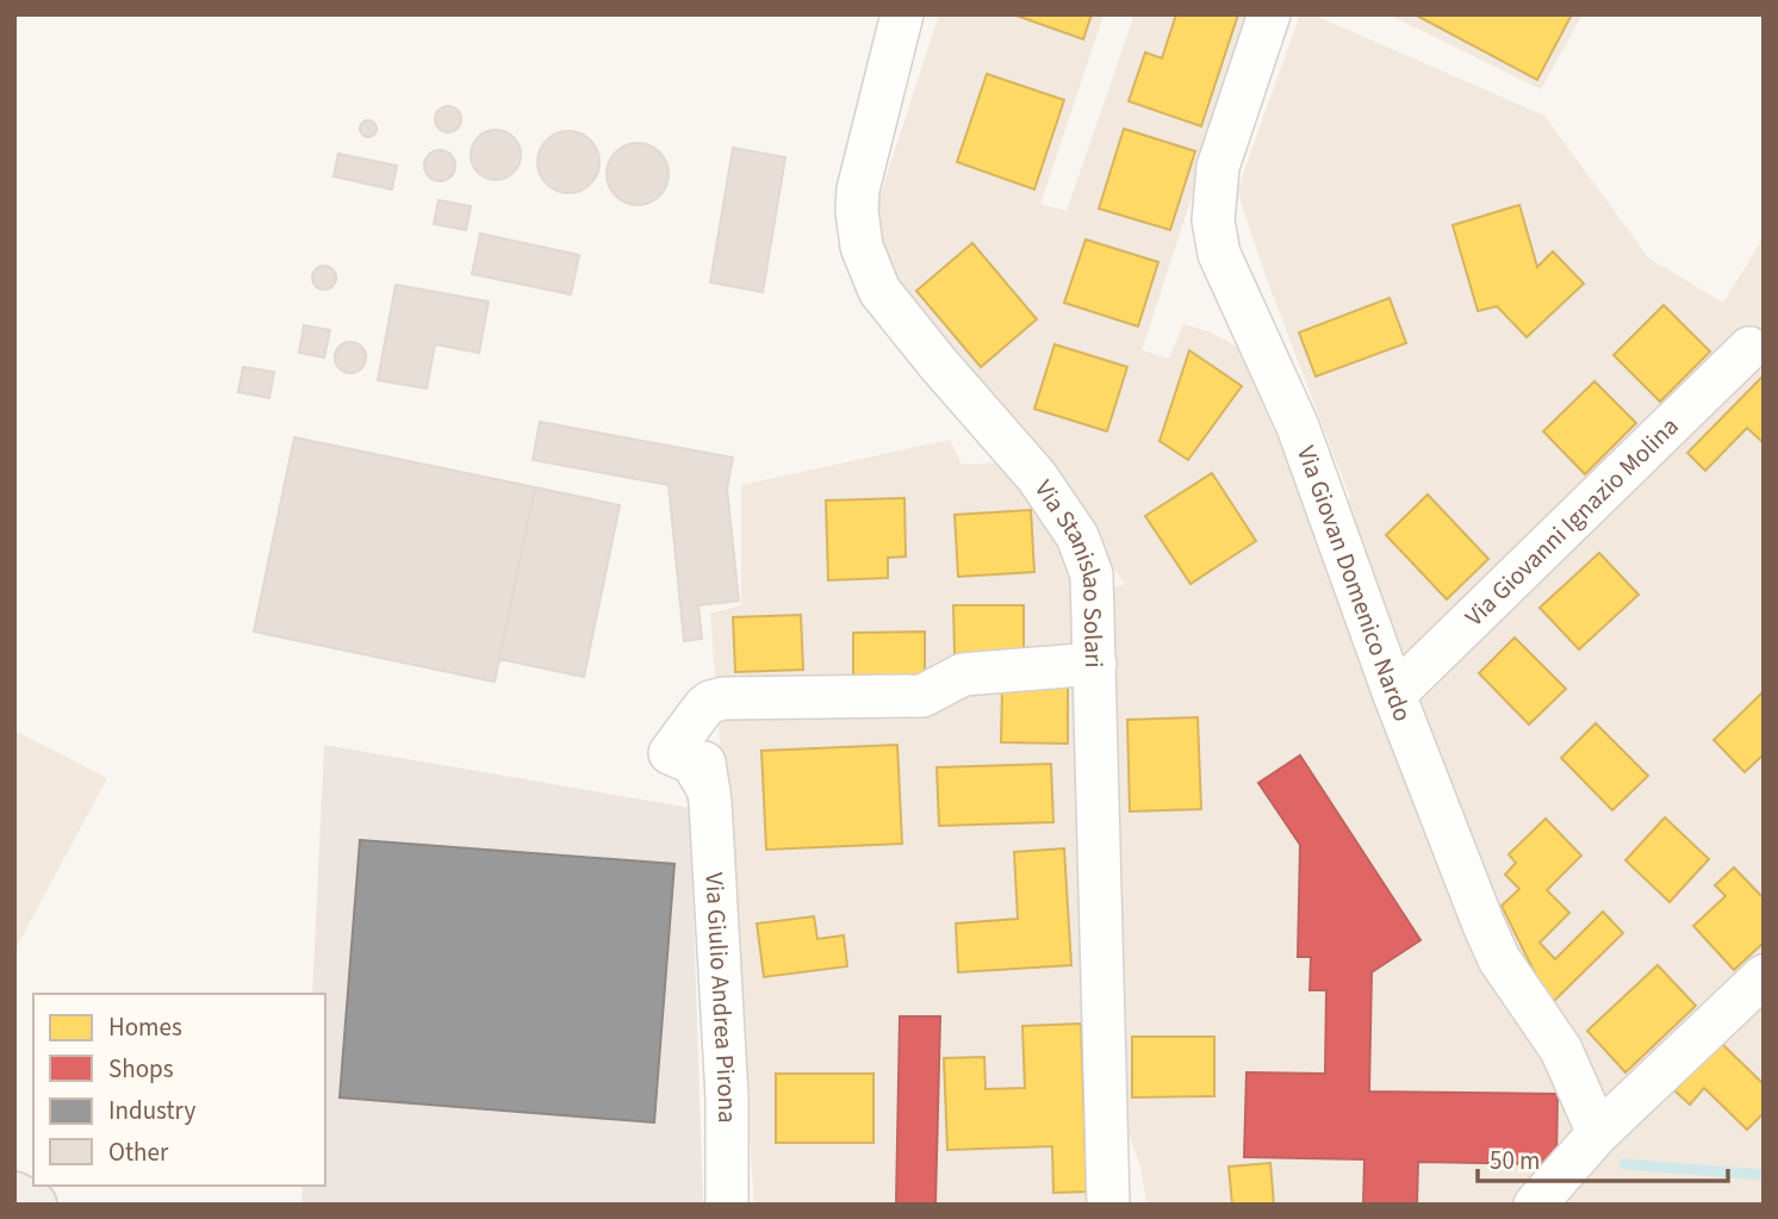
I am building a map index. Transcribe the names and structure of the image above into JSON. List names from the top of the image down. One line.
{"streets":{"street":["Via Giovanni Ignazio Molina","Via Stanislao Solari","Via Giovan Domenico Nardo","Via Giulio Andrea Pirona"]},"crossings":[["Via Giovanni Ignazio Molina","Via Giovan Domenico Nardo"],["Via Stanislao Solari","Via Giulio Andrea Pirona"]],"legend":["Homes","Shops","Industry","Other"],"scale_bar":"50 m"}
